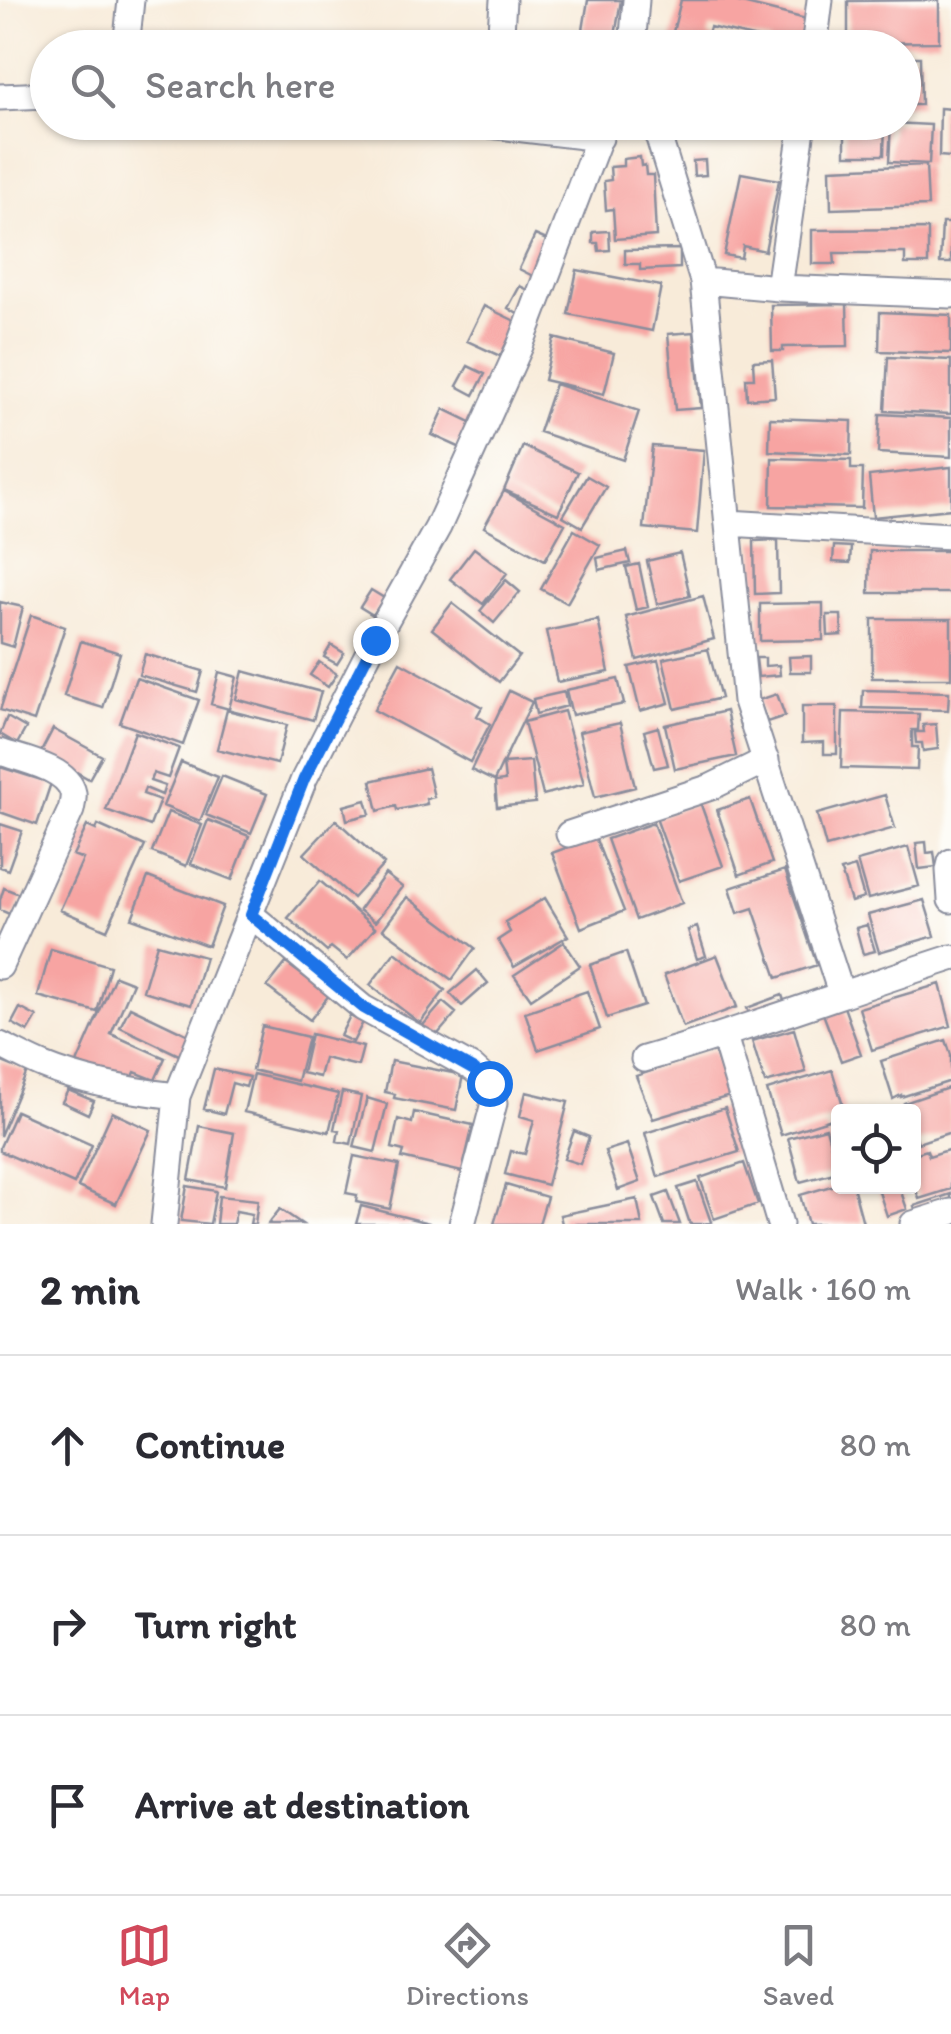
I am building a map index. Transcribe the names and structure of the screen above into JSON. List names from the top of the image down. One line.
{"page":{"search":"Search here","heading":["2 min","Walk · 160 m"],"list":[["Continue","80 m"],["Turn right","80 m"],"Arrive at destination"],"nav":["Map","Directions","Saved"]}}
